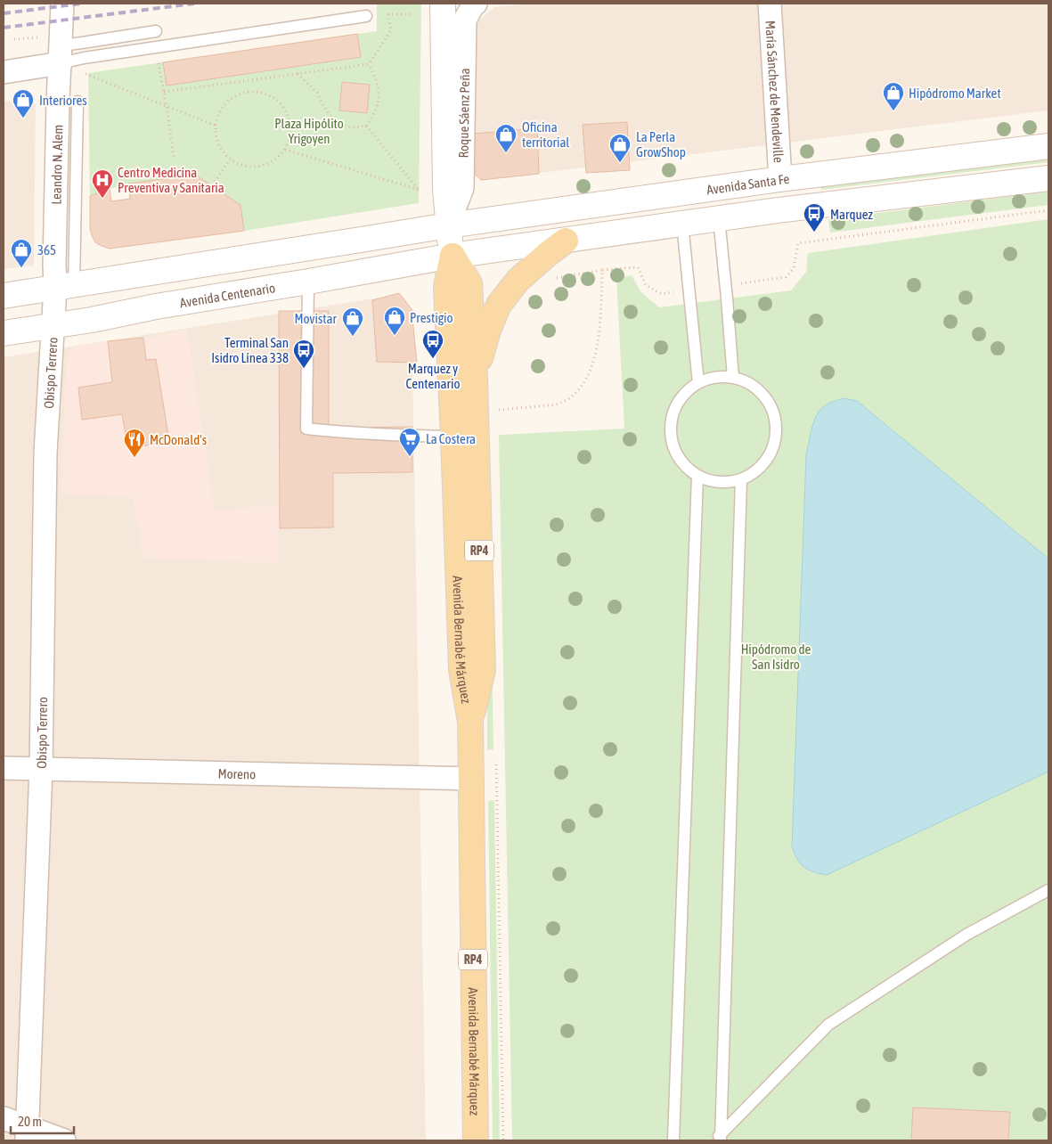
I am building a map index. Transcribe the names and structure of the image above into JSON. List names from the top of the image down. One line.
{"streets":{"main road":["Roque Sáenz Peña","Avenida Santa Fe","Avenida Centenario","RP4","Avenida Bernabé Márquez"],"street":["María Sánchez de Mendeville","Leandro N. Alem","Obispo Terrero","Moreno"]},"crossings":[["María Sánchez de Mendeville","Avenida Santa Fe"],["Roque Sáenz Peña","Avenida Santa Fe"],["Roque Sáenz Peña","Avenida Centenario"],["Roque Sáenz Peña","Avenida Bernabé Márquez"],["Leandro N. Alem","Avenida Centenario"],["Leandro N. Alem","Obispo Terrero"],["Avenida Centenario","Obispo Terrero"],["Avenida Centenario","Avenida Bernabé Márquez"],["Obispo Terrero","Moreno"],["Avenida Bernabé Márquez","Moreno"]],"parks":["Plaza Hipólito Yrigoyen","Hipódromo de San Isidro"],"places":{"shop":["Hipódromo Market","Interiores","Oficina territorial","La Perla GrowShop","365","Prestigio","Movistar"],"hospital":["Centro Medicina Preventiva y Sanitaria"],"bus stop":["Marquez","Marquez y Centenario","Terminal San Isidro Línea 338"],"supermarket":["La Costera"],"restaurant":["McDonald's"]},"scale_bar":"20 m"}
